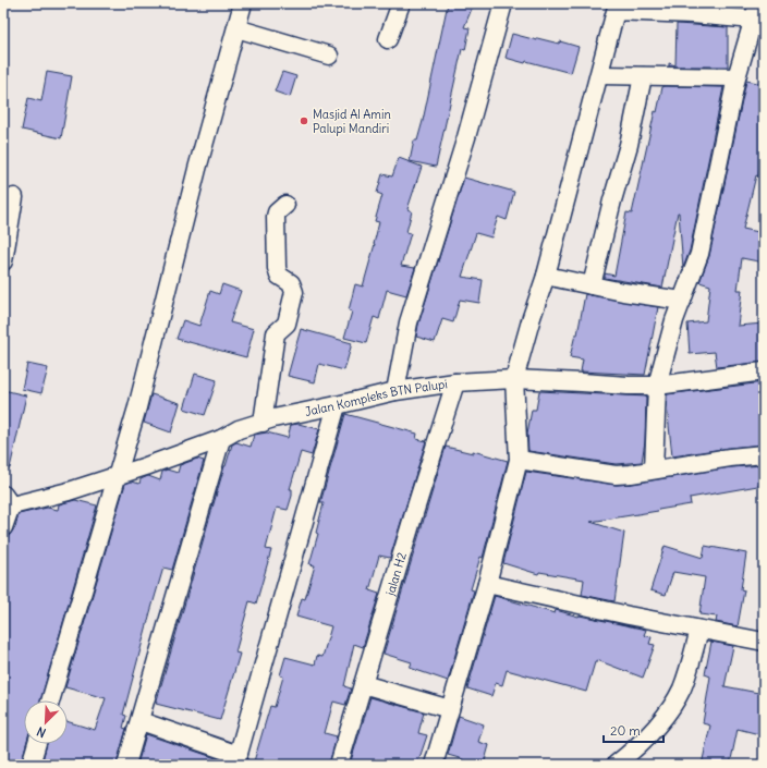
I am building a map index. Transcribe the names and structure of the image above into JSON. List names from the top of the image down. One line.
{"streets":{"street":["Jalan Kompleks BTN Palupi","jalan H2"]},"crossings":[["Jalan Kompleks BTN Palupi","jalan H2"]],"places":["Masjid Al Amin Palupi Mandiri"],"scale_bar":"20 m","north":"bottom left"}
